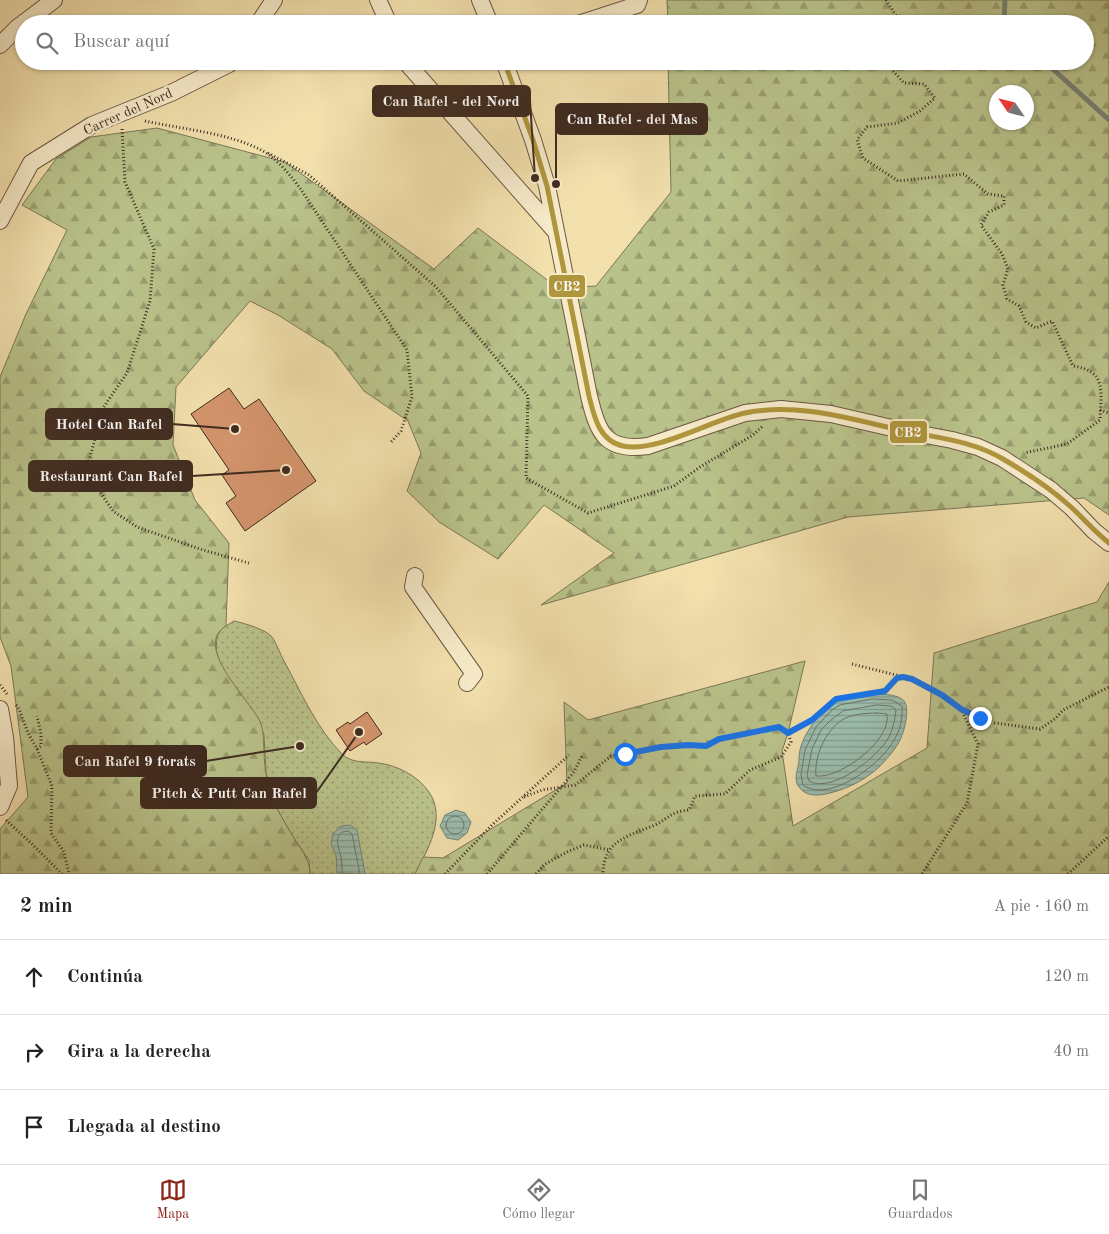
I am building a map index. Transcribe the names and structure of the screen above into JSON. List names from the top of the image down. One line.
{"streets":{"street":["Carrer del Nord"]},"places":["Can Rafel - del Nord","Can Rafel - del Mas","Hotel Can Rafel","Restaurant Can Rafel","Pitch & Putt Can Rafel","Can Rafel 9 forats"],"lines":["transit line CB2"],"north":"top left","page":{"search":"Buscar aquí","heading":["2 min","A pie · 160 m"],"list":[["Continúa","120 m"],["Gira a la derecha","40 m"],"Llegada al destino"],"nav":["Mapa","Cómo llegar","Guardados"]}}
